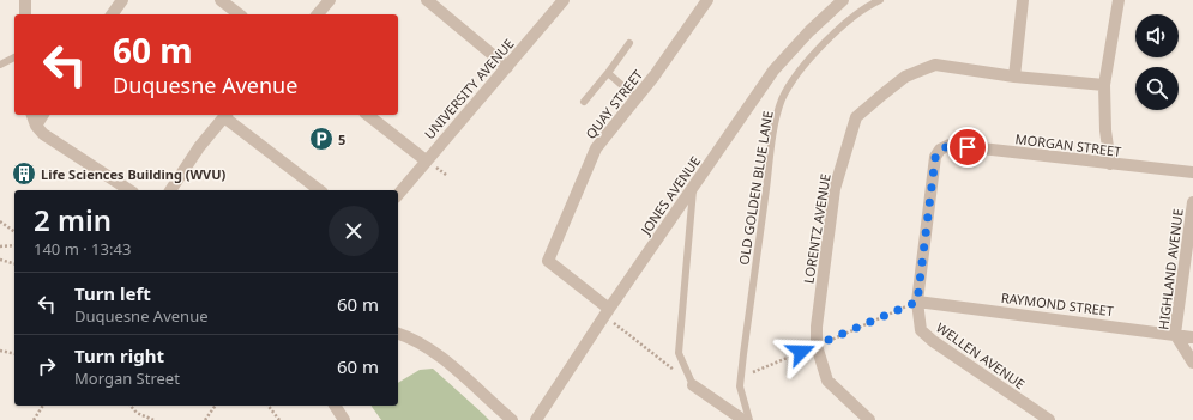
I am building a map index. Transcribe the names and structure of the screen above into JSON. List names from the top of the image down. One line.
{"streets":{"street":["UNIVERSITY AVENUE","QUAY STREET","MORGAN STREET","JONES AVENUE","LORENTZ AVENUE","HIGHLAND AVENUE","RAYMOND STREET","WELLEN AVENUE"],"lane":["OLD GOLDEN BLUE LANE"]},"crossings":[["QUAY STREET","JONES AVENUE"],["MORGAN STREET","WELLEN AVENUE"],["HIGHLAND AVENUE","RAYMOND STREET"],["RAYMOND STREET","WELLEN AVENUE"]],"places":{"parking":["5"],"building":["Life Sciences Building (WVU)"]},"page":{"turn":["60 m","Duquesne Avenue"],"heading":["2 min","140 m · 13:43"],"list":[{"name":"Turn left","note":"Duquesne Avenue","value":"60 m"},{"name":"Turn right","note":"Morgan Street","value":"60 m"}]}}
